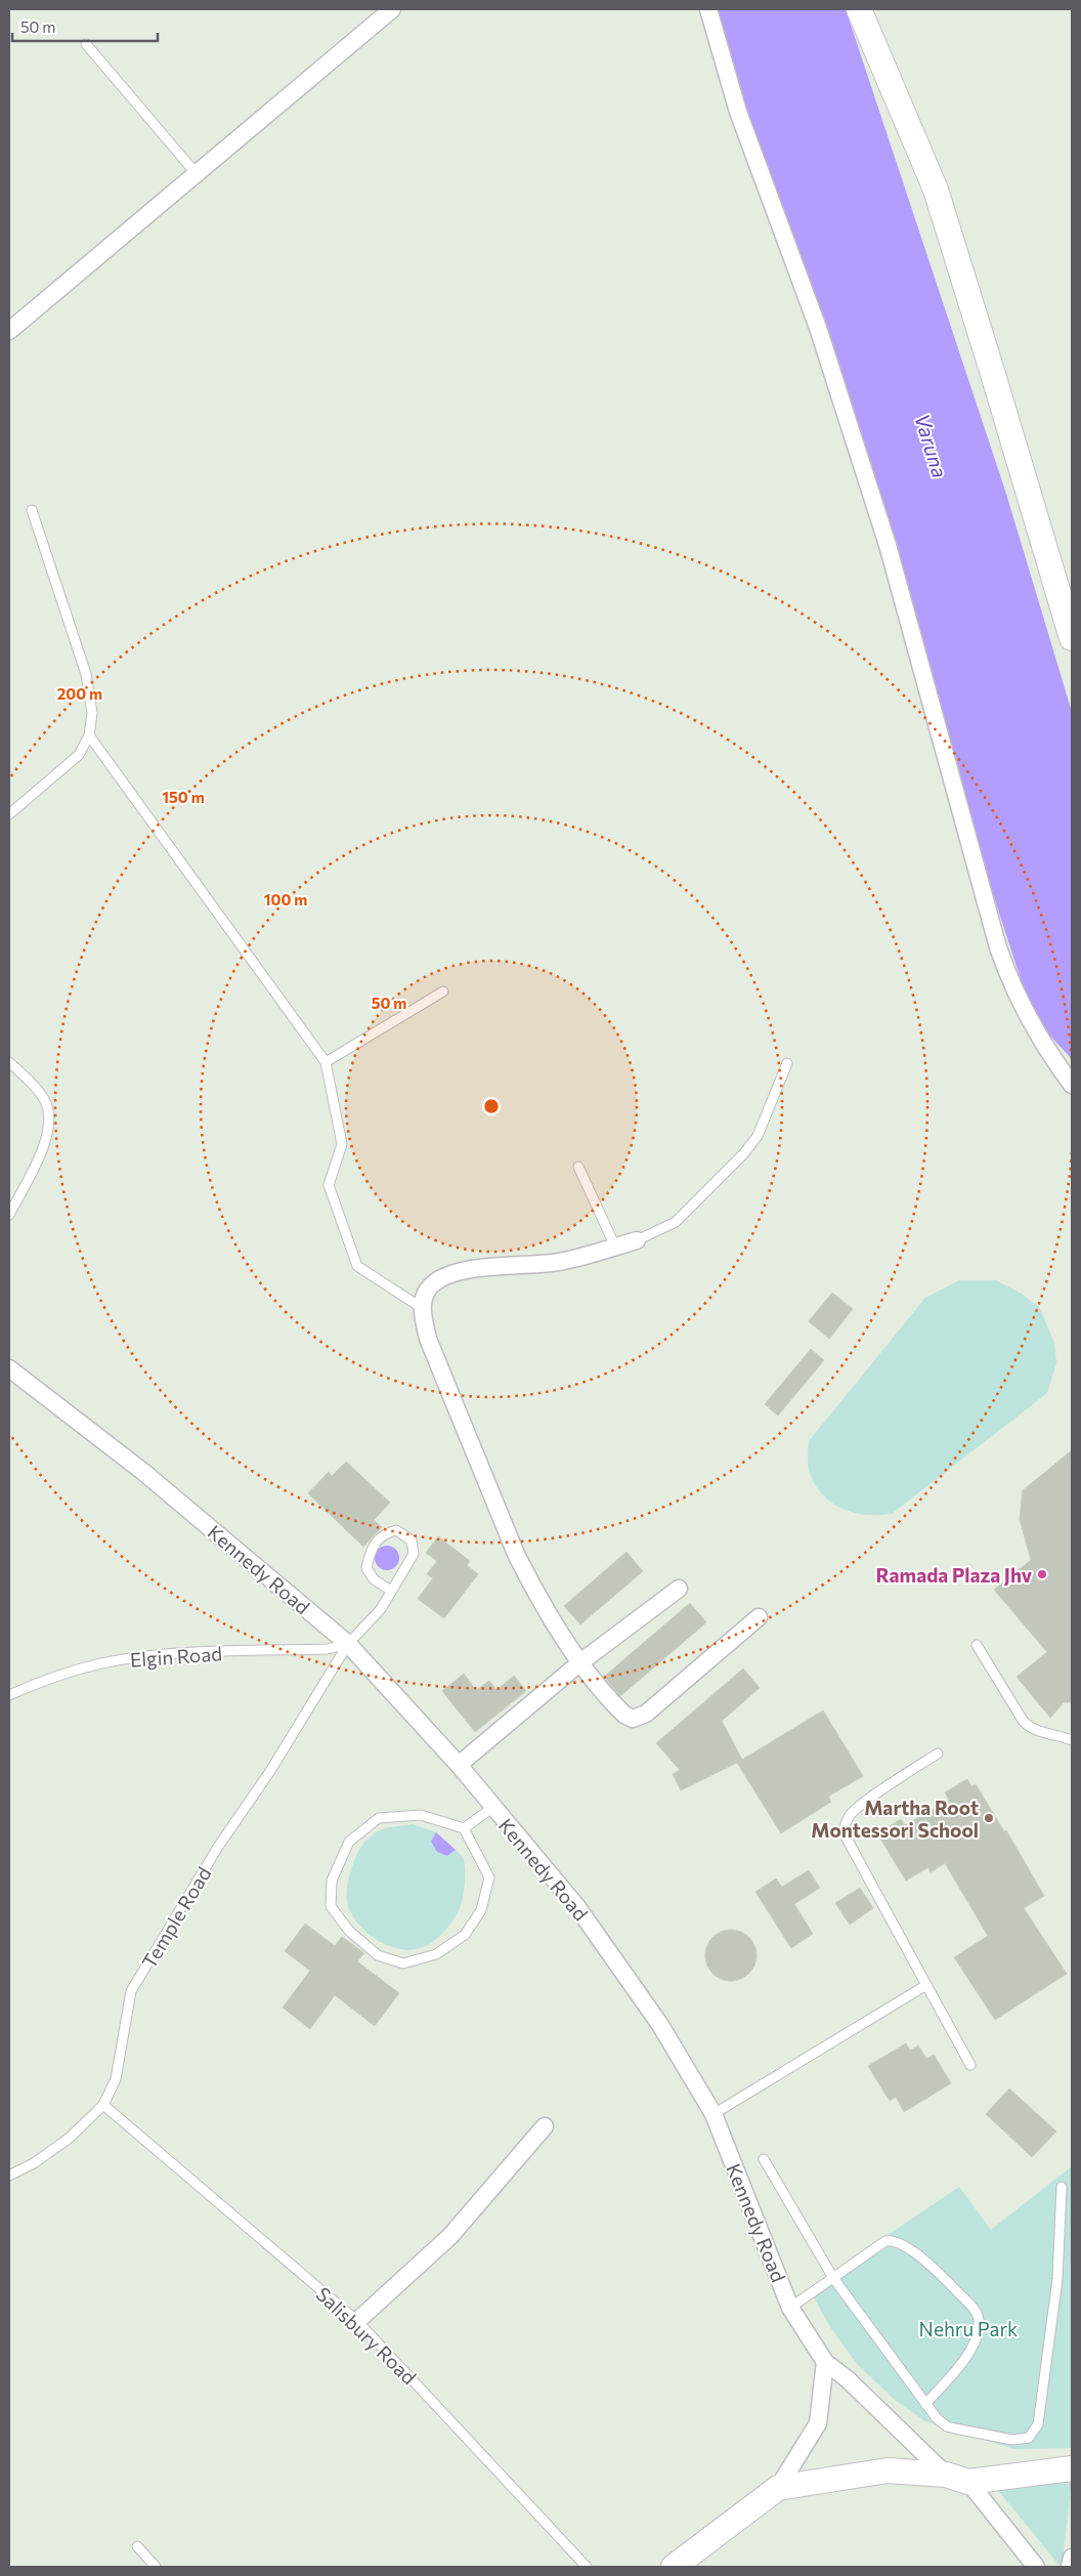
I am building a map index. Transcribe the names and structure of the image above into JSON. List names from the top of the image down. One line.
{"streets":{"street":["Kennedy Road"],"lane":["Elgin Road","Temple Road","Salisbury Road"]},"crossings":[["Kennedy Road","Elgin Road"],["Kennedy Road","Temple Road"],["Elgin Road","Temple Road"],["Temple Road","Salisbury Road"]],"water":["Varuna"],"parks":["Nehru Park"],"places":["Ramada Plaza Jhv","Martha Root Montessori School"],"scale_bar":"50 m","rings":["200 m","150 m","100 m","50 m"]}
